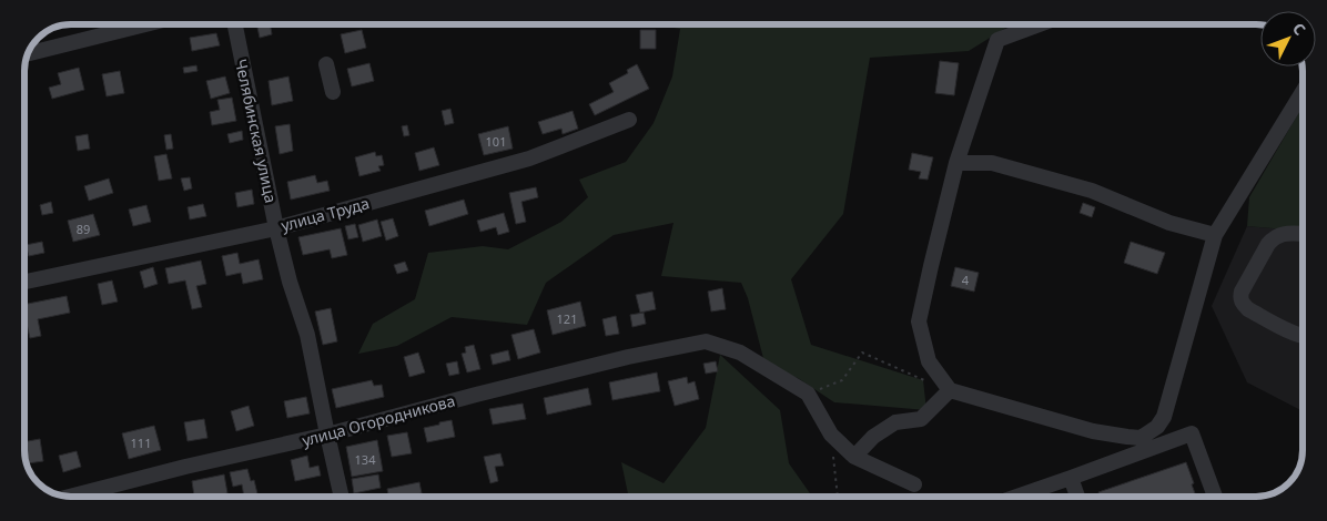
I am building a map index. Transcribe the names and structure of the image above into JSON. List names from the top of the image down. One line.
{"streets":{"street":["Челябинская улица","улица Труда","улица Огородникова"]},"crossings":[["Челябинская улица","улица Труда"],["Челябинская улица","улица Огородникова"]],"house_numbers":["101","89","4","121","111","134"],"north":"top right"}
